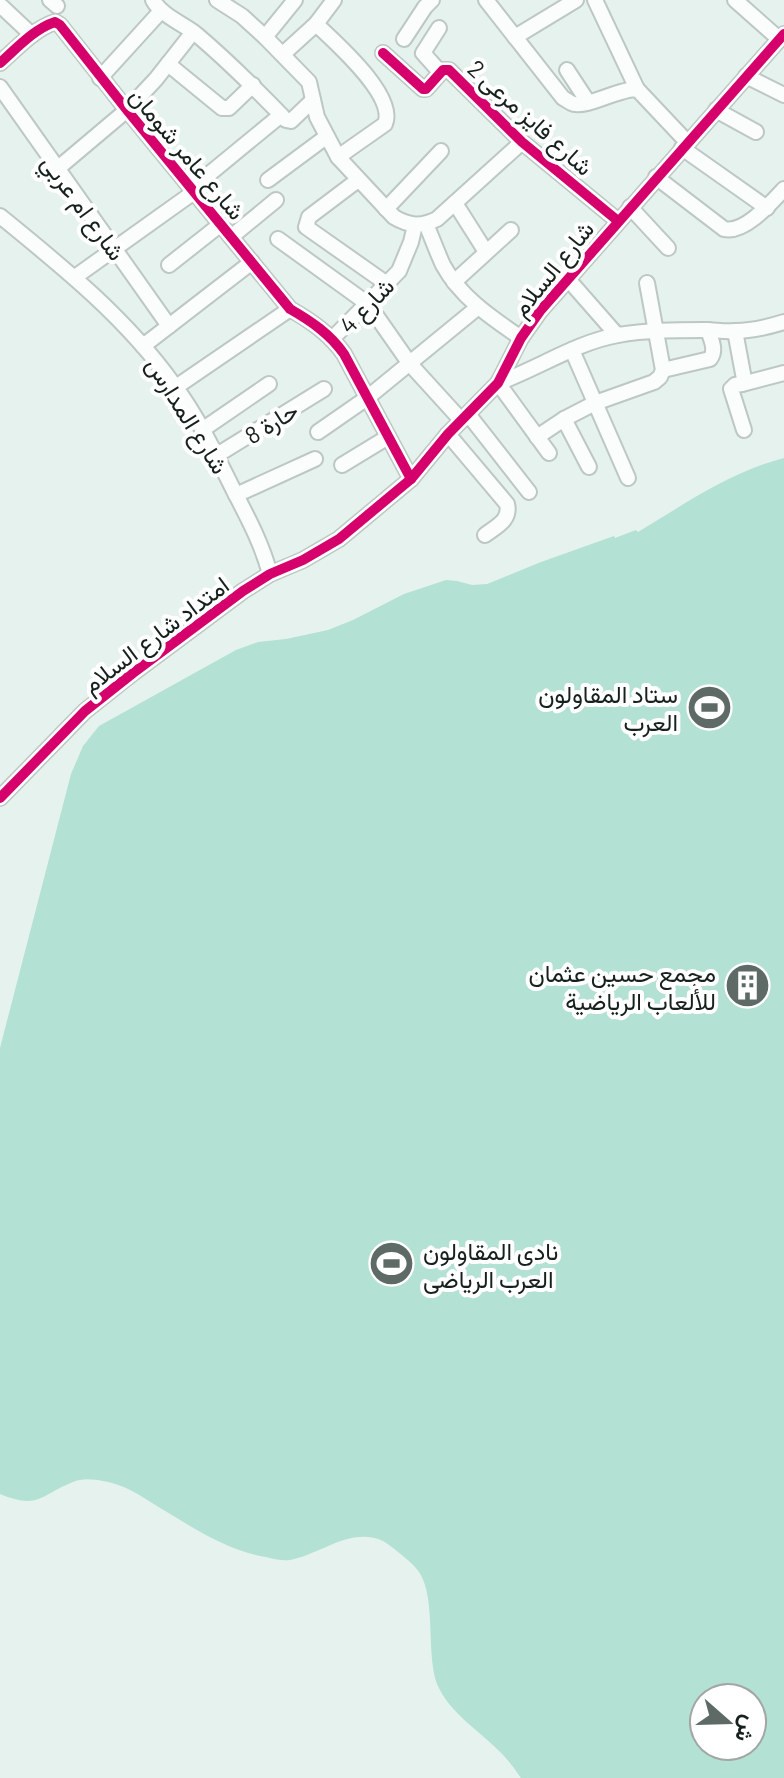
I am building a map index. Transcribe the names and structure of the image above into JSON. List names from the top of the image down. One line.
{"streets":{"street":["شارع فايز مرعى 2","شارع عامر شومان","شارع ام عربي","شارع السلام","شارع 4","شارع المدارس","حارة 8","امتداد شارع السلام"]},"crossings":[["شارع فايز مرعى 2","شارع السلام"],["شارع عامر شومان","شارع 4"],["شارع السلام","شارع المدارس"],["شارع السلام","امتداد شارع السلام"],["شارع المدارس","حارة 8"],["شارع المدارس","امتداد شارع السلام"]],"places":{"sports":["ستاد المقاولون العرب","نادى المقاولون العرب الرياضى"],"building":["مجمع حسين عثمان للألعاب الرياضية"]},"north":"right"}
